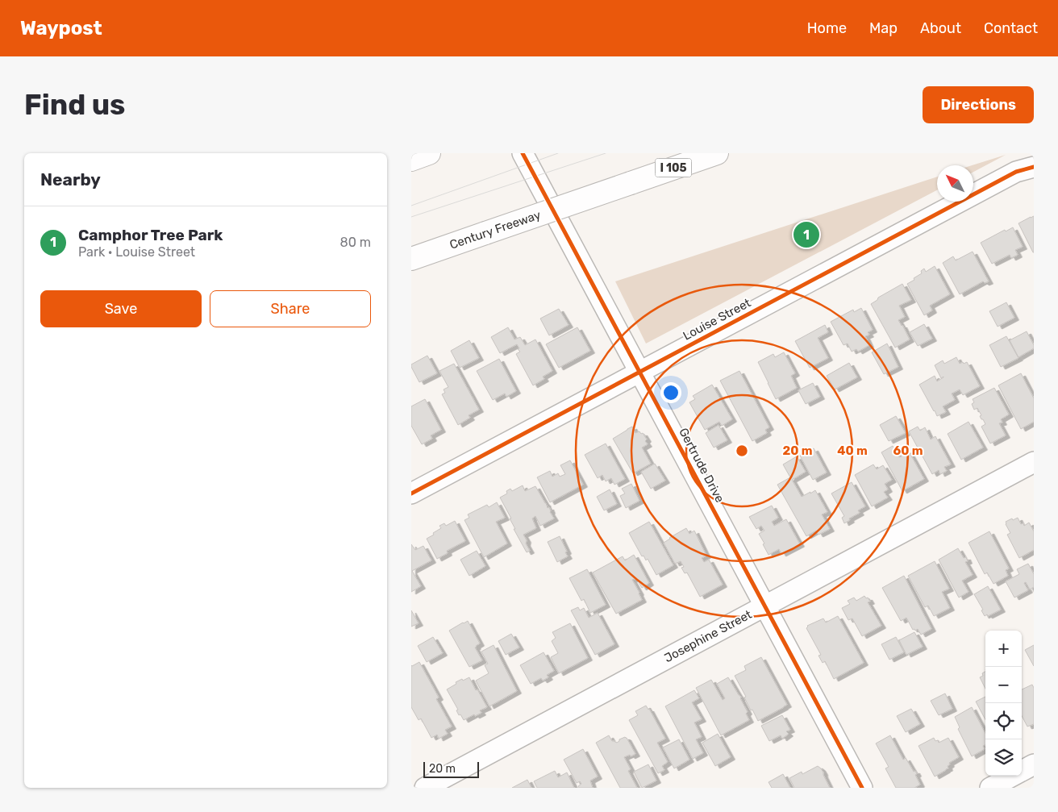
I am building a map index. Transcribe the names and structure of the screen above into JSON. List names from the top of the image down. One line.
{"streets":{"highway":["I 105","Century Freeway"],"street":["Louise Street","Gertrude Drive","Josephine Street"]},"crossings":[["Louise Street","Gertrude Drive"],["Gertrude Drive","Josephine Street"]],"scale_bar":"20 m","north":"top left","page":{"header":"Waypost","nav":["Home","Map","About","Contact"],"buttons":["Directions",["Save","Share"]],"title":"Find us","heading":"Nearby","list":[{"mark":"1","name":"Camphor Tree Park","note":"Park · Louise Street","value":"80 m"}],"pins":"1","map_buttons":["+","−"],"scale":"20 m"},"rings":["20 m","40 m","60 m"]}
